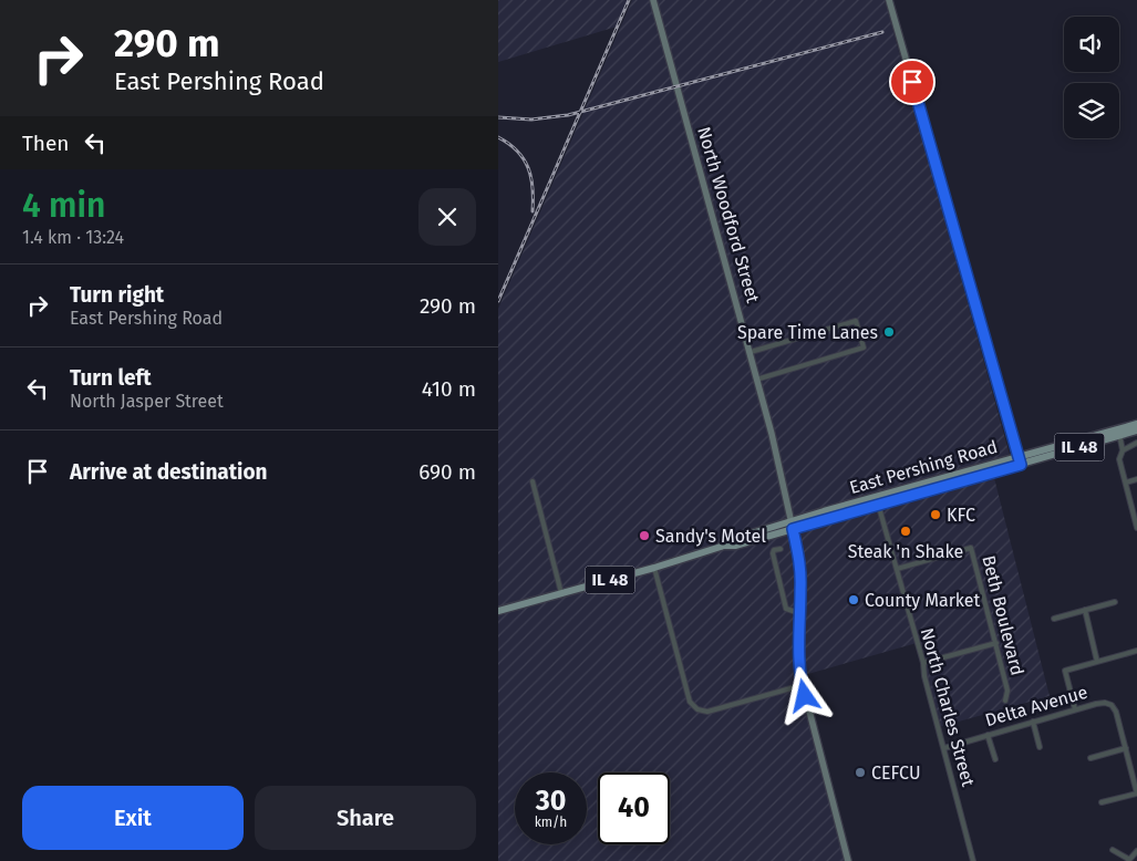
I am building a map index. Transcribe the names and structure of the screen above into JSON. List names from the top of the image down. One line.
{"streets":{"main road":["IL 48","East Pershing Road"],"street":["North Woodford Street","Beth Boulevard","Delta Avenue","North Charles Street"]},"crossings":[["North Woodford Street","East Pershing Road"],["East Pershing Road","North Charles Street"],["Beth Boulevard","North Charles Street"],["Delta Avenue","North Charles Street"]],"places":["Spare Time Lanes","KFC","Steak 'n Shake","Sandy's Motel","County Market","CEFCU"],"page":{"turn":["290 m","East Pershing Road"],"then":"Then","heading":["4 min","1.4 km · 13:24"],"list":[{"name":"Turn right","note":"East Pershing Road","value":"290 m"},{"name":"Turn left","note":"North Jasper Street","value":"410 m"},{"name":"Arrive at destination","value":"690 m"}],"speed":"30 km/h","limit":"40","buttons":["Exit","Share"]}}
